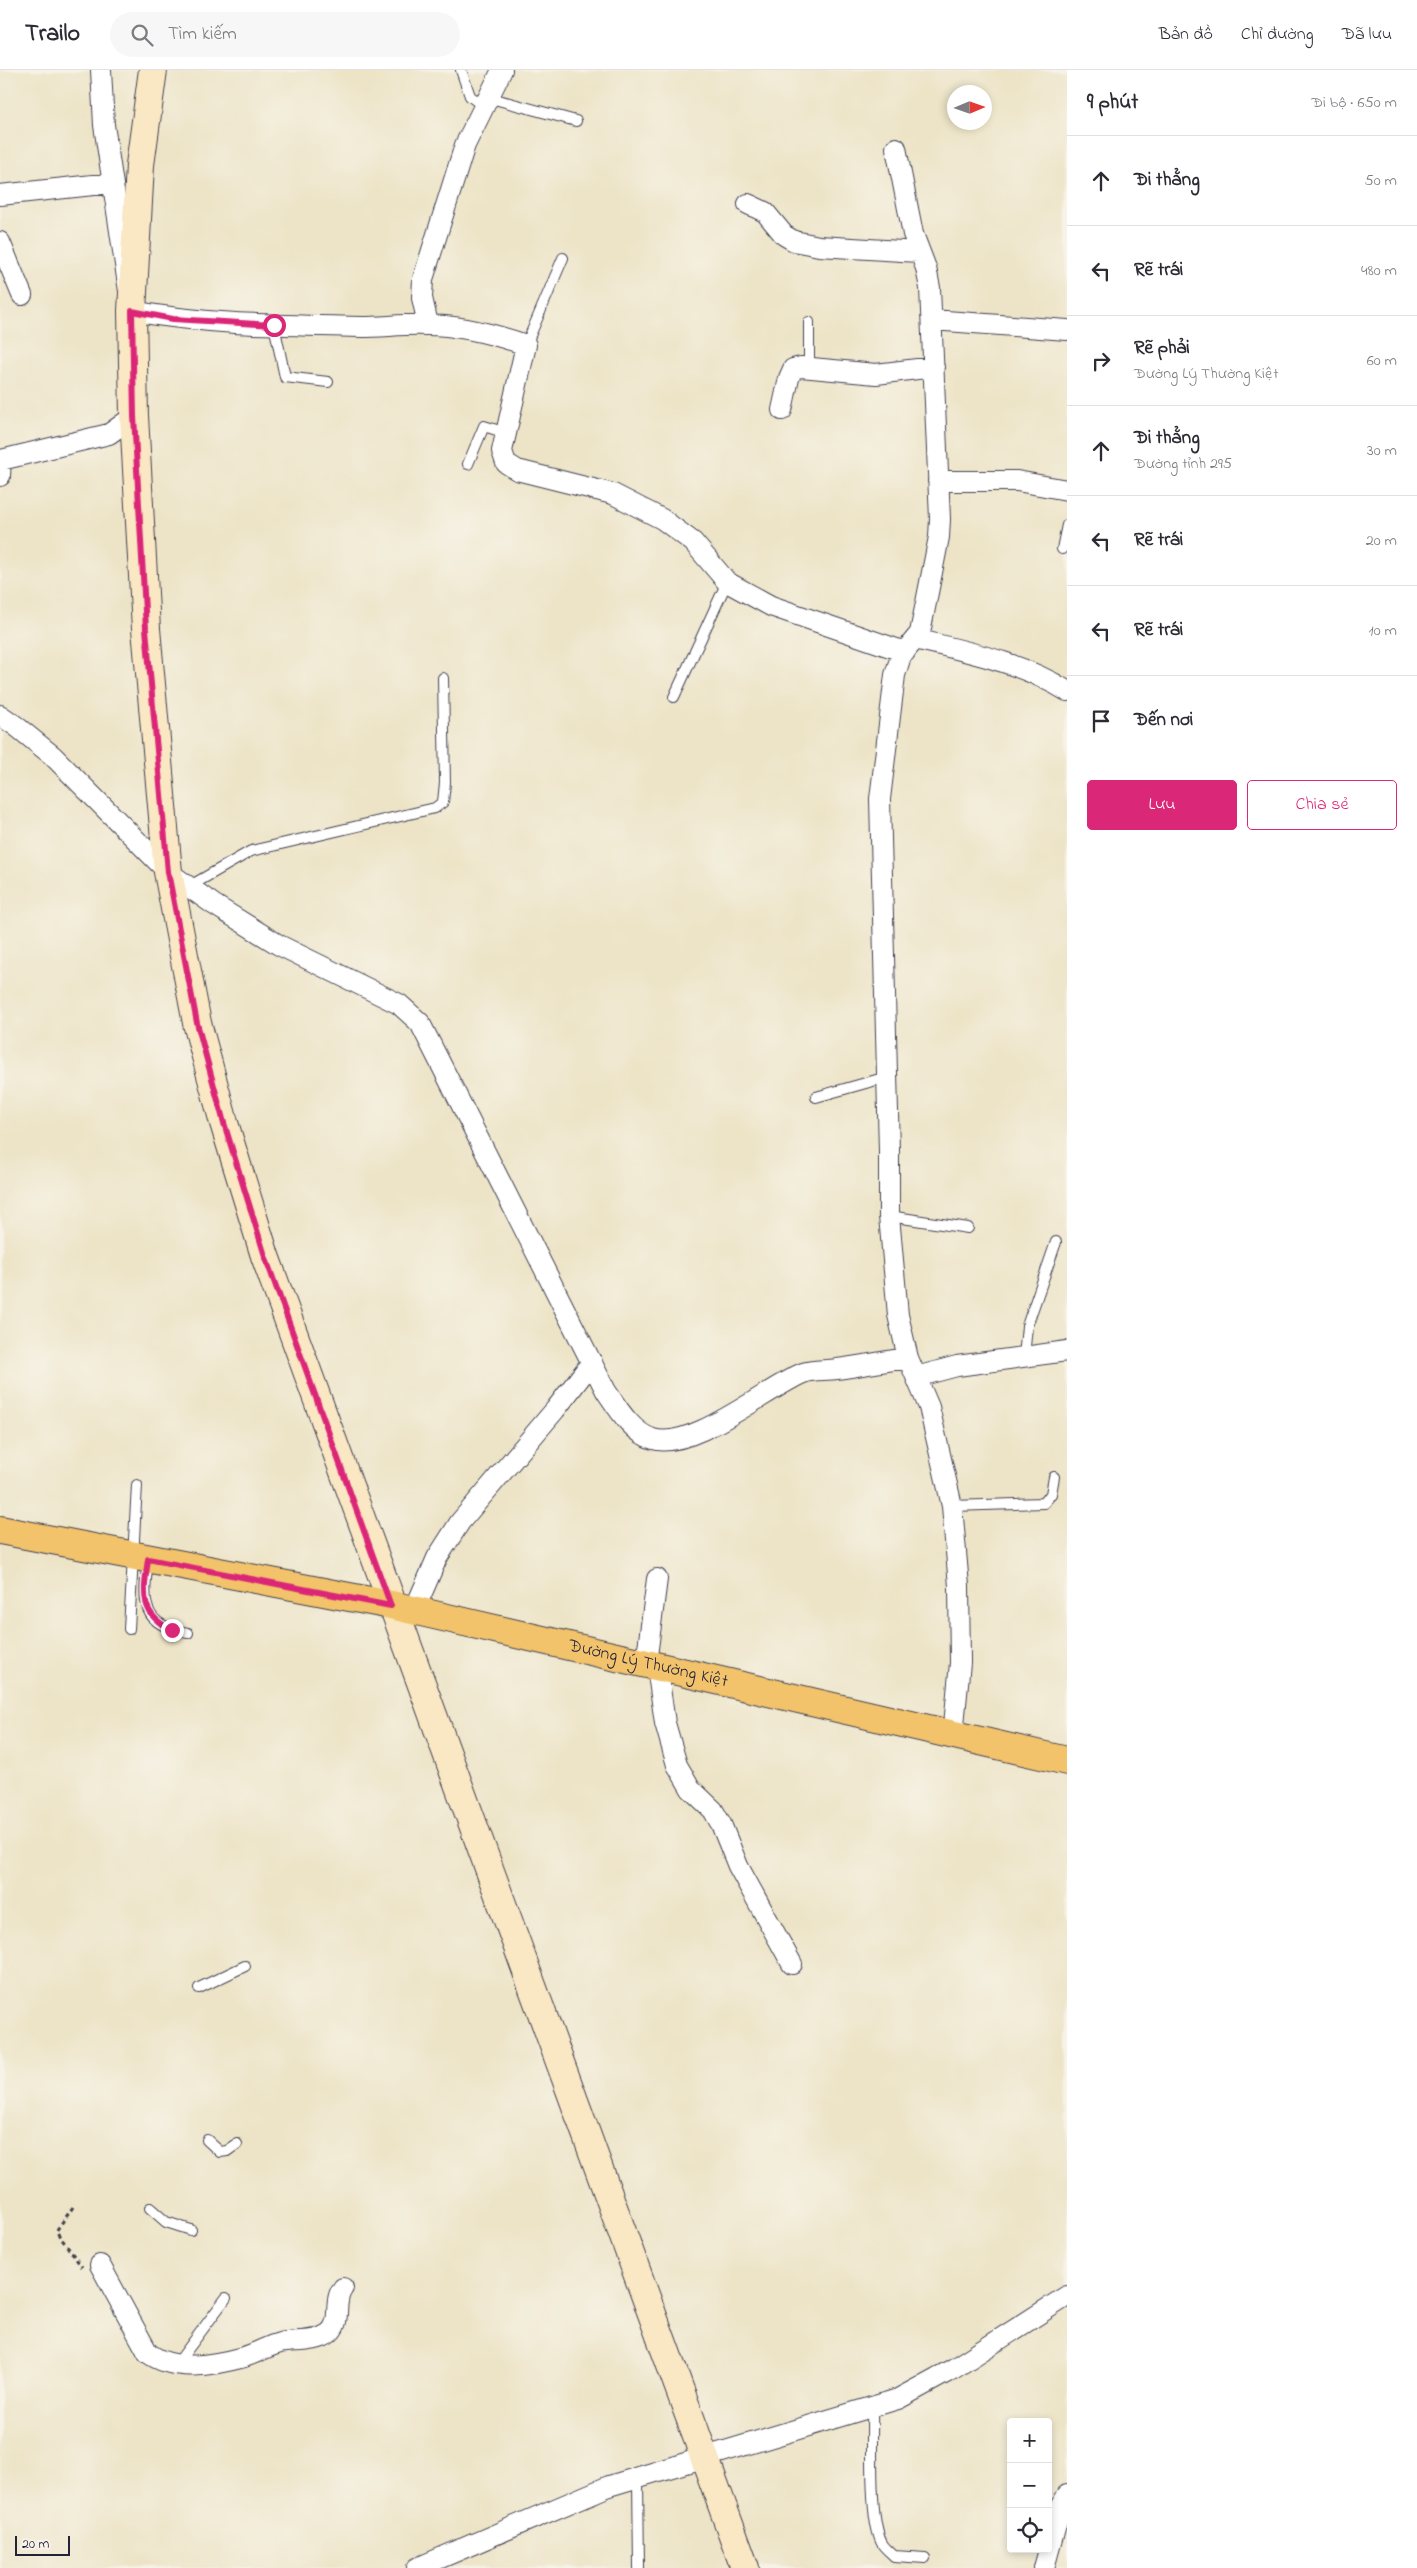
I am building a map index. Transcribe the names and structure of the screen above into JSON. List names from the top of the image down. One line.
{"streets":{"main road":["Đường Lý Thường Kiệt"]},"scale_bar":"20 m","north":"right","page":{"header":"Trailo","search":"Tìm kiếm","nav":["Bản đồ","Chỉ đường","Đã lưu"],"heading":["9 phút","Đi bộ · 650 m"],"list":[["Đi thẳng","50 m"],["Rẽ trái","480 m"],["Rẽ phải","Đường Lý Thường Kiệt","60 m"],["Đi thẳng","Đường tỉnh 295","30 m"],["Rẽ trái","20 m"],["Rẽ trái","10 m"],"Đến nơi"],"buttons":["Lưu","Chia sẻ"],"map_buttons":["+","−"],"scale":"20 m"}}
